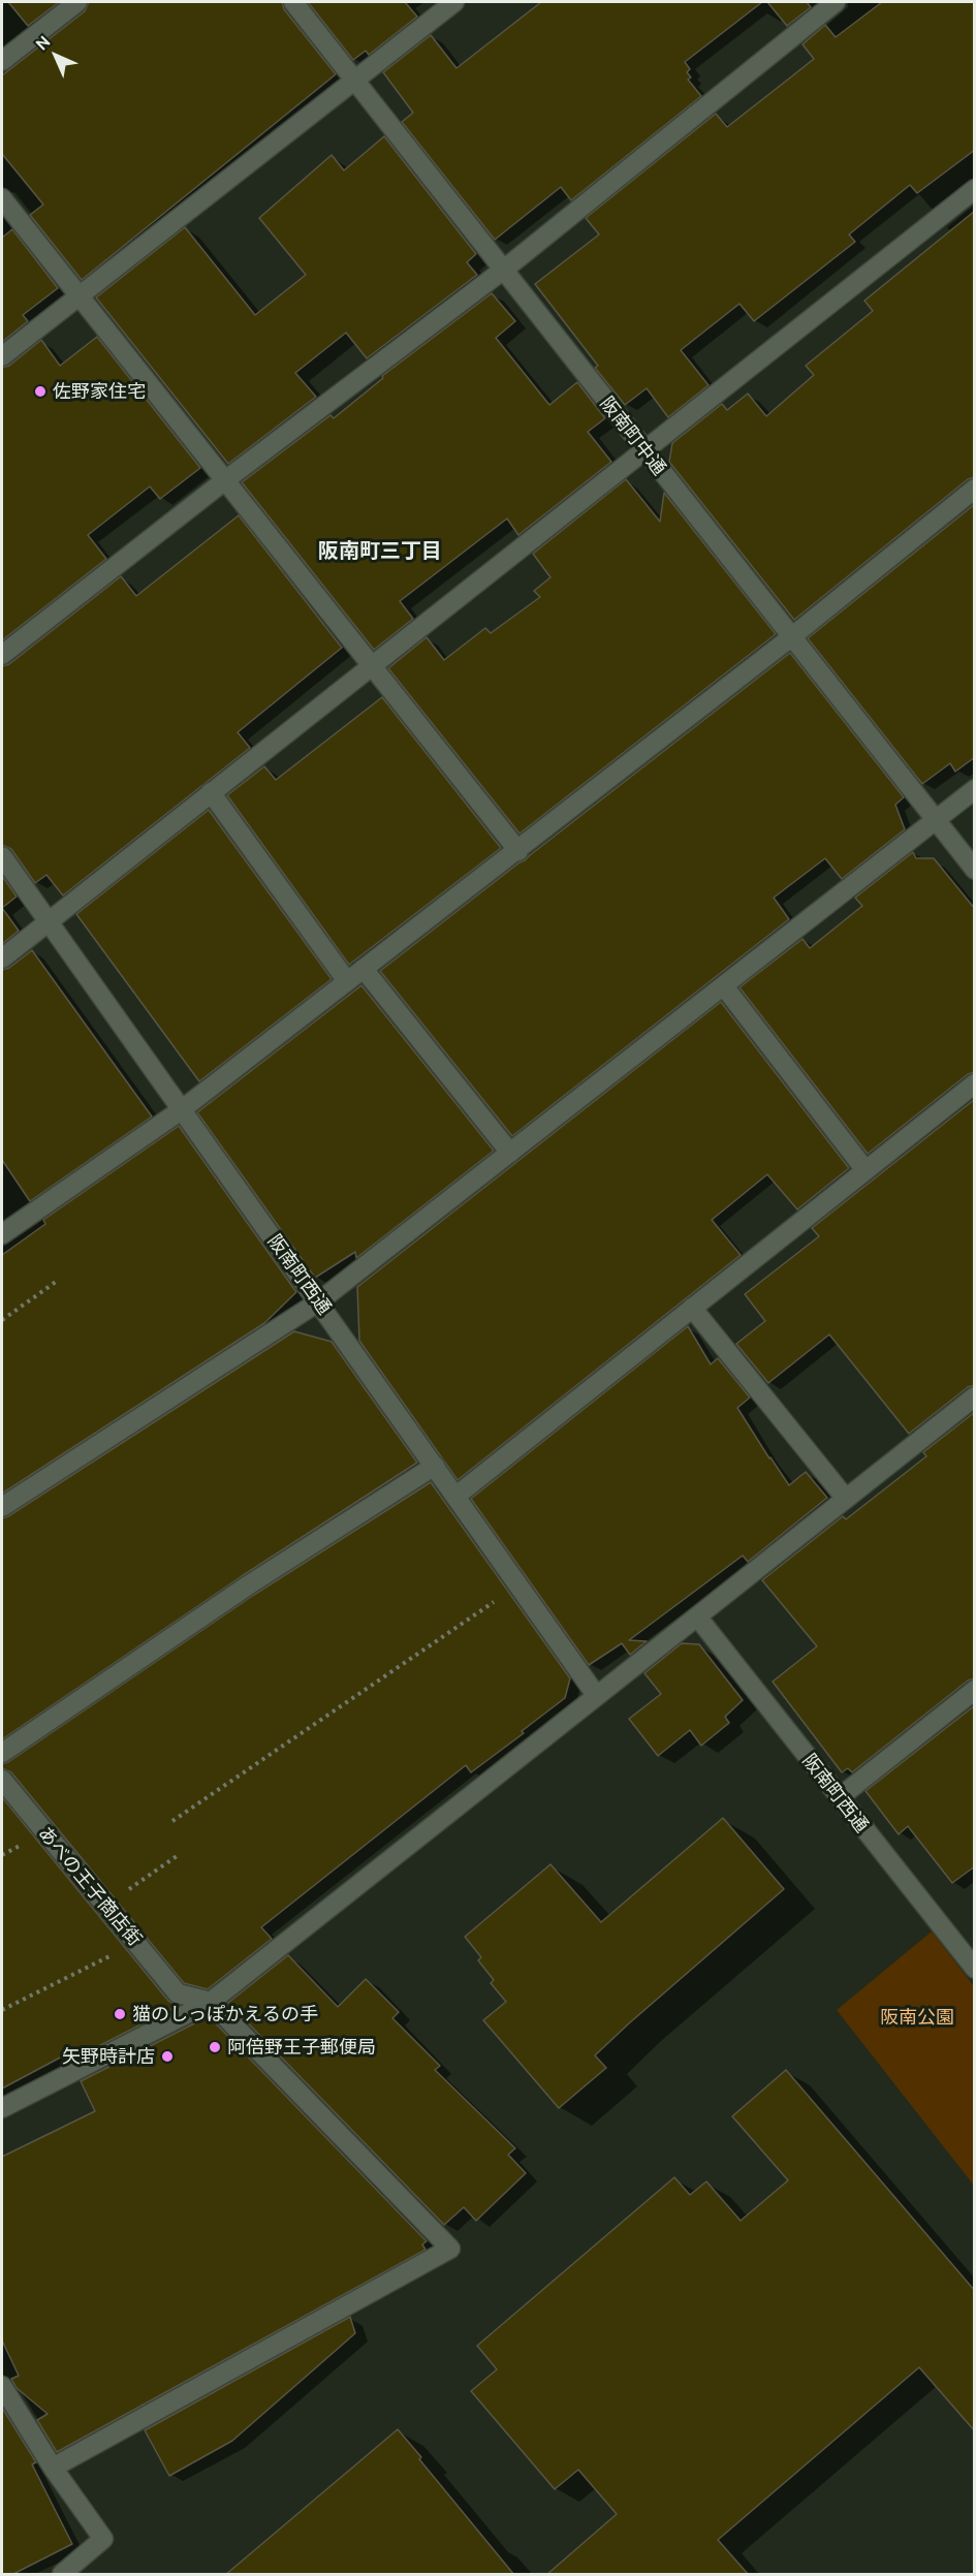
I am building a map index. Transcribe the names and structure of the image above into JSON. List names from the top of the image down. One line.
{"streets":{"street":["阪南町中通","阪南町西通","あべの王子商店街"]},"districts":["阪南町三丁目"],"parks":["阪南公園"],"places":["佐野家住宅","猫のしっぽかえるの手","阿倍野王子郵便局","矢野時計店"],"north":"top left"}
